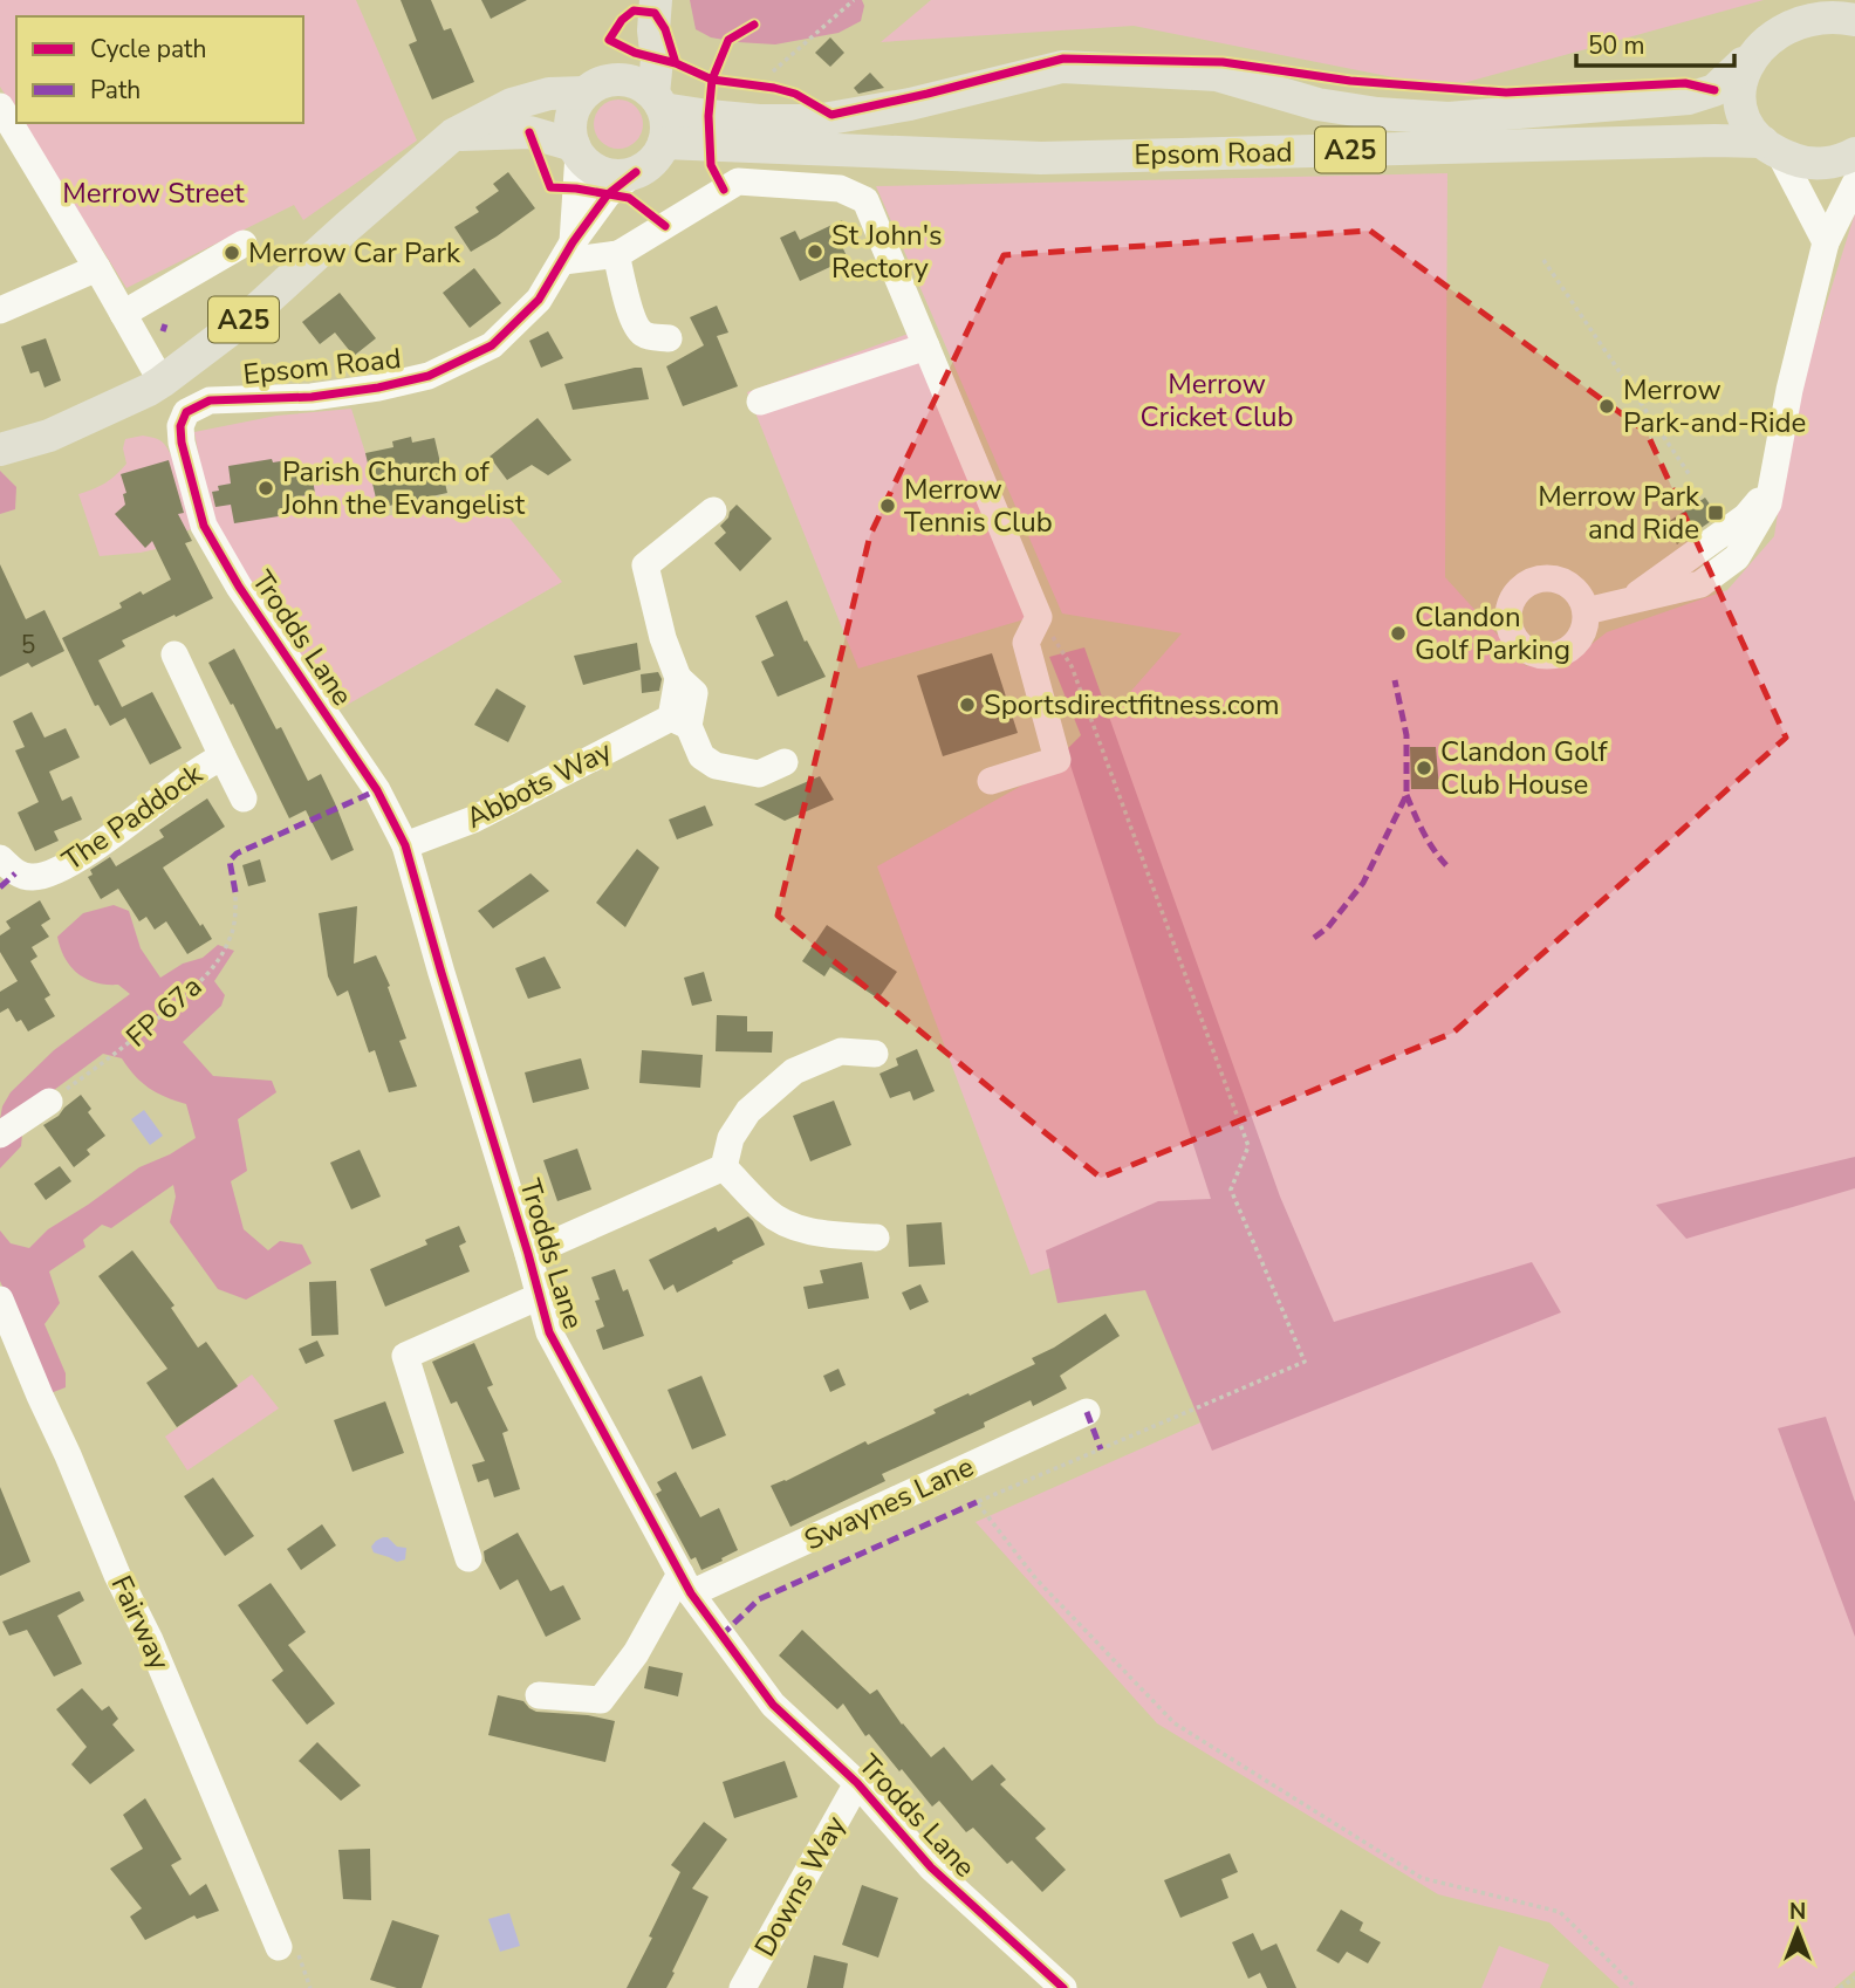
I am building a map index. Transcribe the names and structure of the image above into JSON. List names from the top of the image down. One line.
{"streets":{"main road":["A25","Epsom Road"],"street":["Trodds Lane","Abbots Way","The Paddock","Swaynes Lane","Fairway","Downs Way"],"path":["FP 67a"]},"crossings":[["Epsom Road","Trodds Lane"],["Trodds Lane","Abbots Way"],["Trodds Lane","Swaynes Lane"],["Trodds Lane","Downs Way"]],"parks":["Merrow Street","Merrow Cricket Club"],"places":{"other":["St John's Rectory","Merrow Car Park","Merrow Park-and-Ride","Parish Church of John the Evangelist","Merrow Tennis Club","Clandon Golf Parking","Sportsdirectfitness.com","Clandon Golf Club House"],"transit":["Merrow Park and Ride"]},"house_numbers":["5"],"legend":["Cycle path","Path"],"scale_bar":"50 m","north":"top"}
